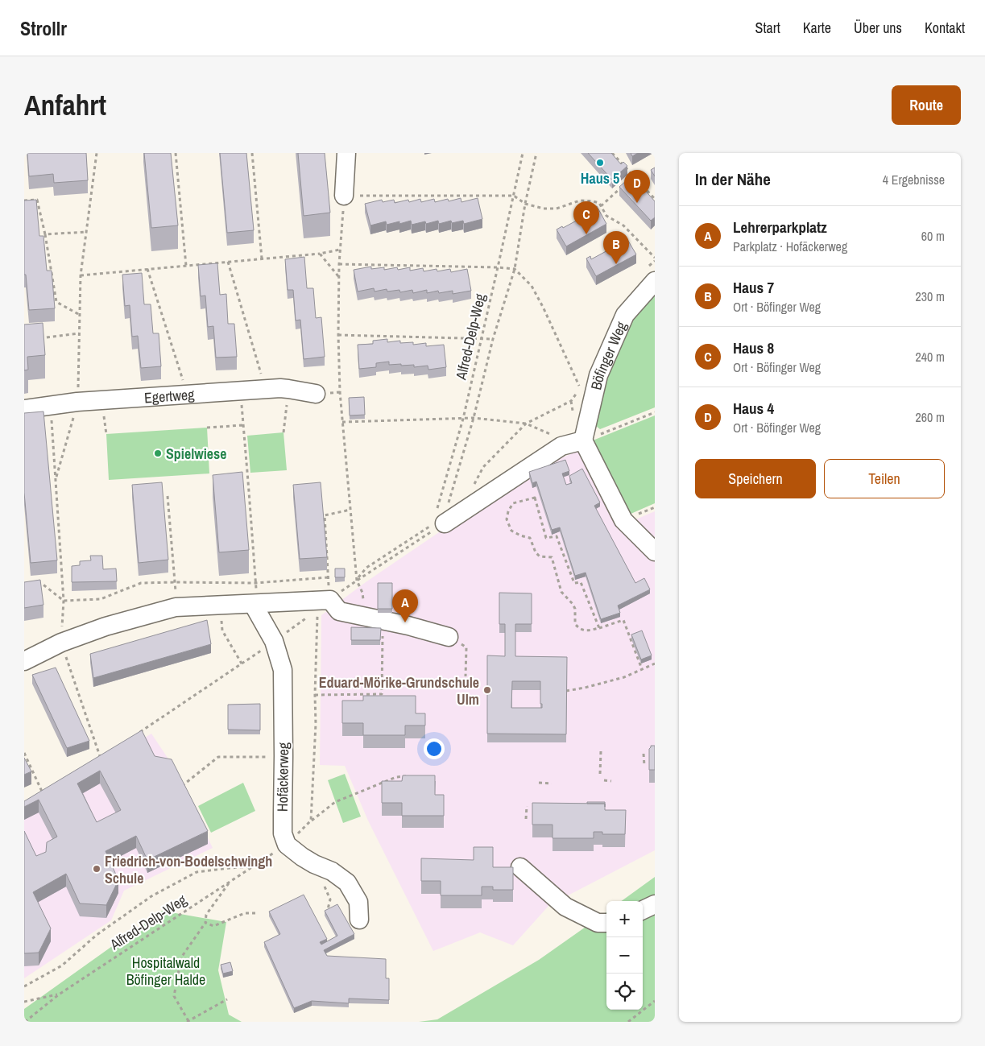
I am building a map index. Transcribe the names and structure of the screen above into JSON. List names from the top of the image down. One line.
{"streets":{"street":["Böfinger Weg","Egertweg","Hofäckerweg"],"path":["Alfred-Delp-Weg"]},"crossings":[["Alfred-Delp-Weg","Hofäckerweg"]],"parks":["Hospitalwald Böfinger Halde"],"places":["Haus 5","Spielwiese","Eduard-Mörike-Grundschule Ulm","Friedrich-von-Bodelschwingh Schule"],"page":{"header":"Strollr","nav":["Start","Karte","Über uns","Kontakt"],"buttons":["Route",["Speichern","Teilen"]],"title":"Anfahrt","heading":["In der Nähe","4 Ergebnisse"],"pins":["D","C","B","A"],"list":[{"mark":"A","name":"Lehrerparkplatz","note":"Parkplatz · Hofäckerweg","value":"60 m"},{"mark":"B","name":"Haus 7","note":"Ort · Böfinger Weg","value":"230 m"},{"mark":"C","name":"Haus 8","note":"Ort · Böfinger Weg","value":"240 m"},{"mark":"D","name":"Haus 4","note":"Ort · Böfinger Weg","value":"260 m"}],"map_buttons":["+","−"]}}
